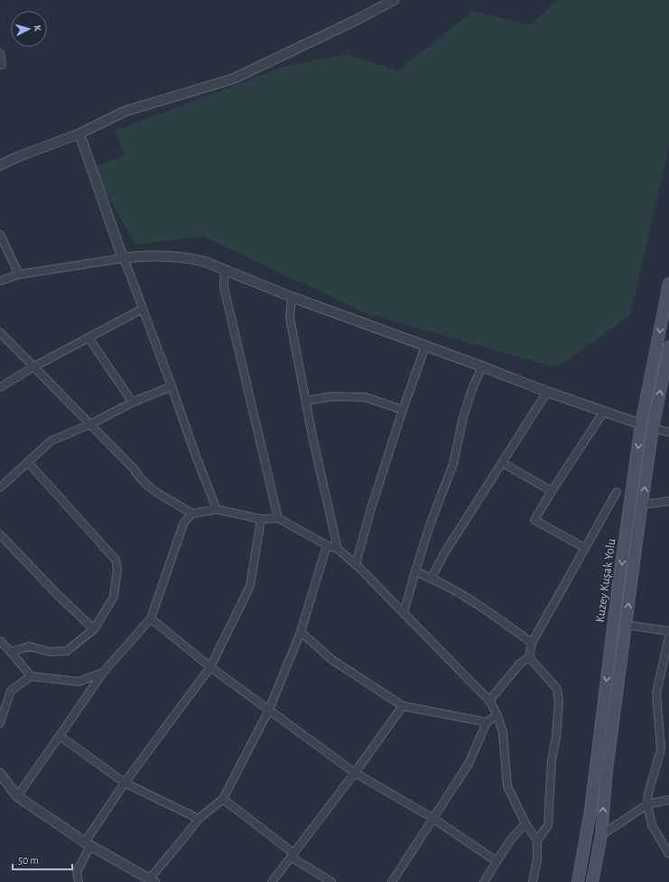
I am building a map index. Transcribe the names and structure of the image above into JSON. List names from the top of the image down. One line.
{"streets":{"main road":["Kuzey Kuşak Yolu"]},"scale_bar":"50 m","north":"right"}
